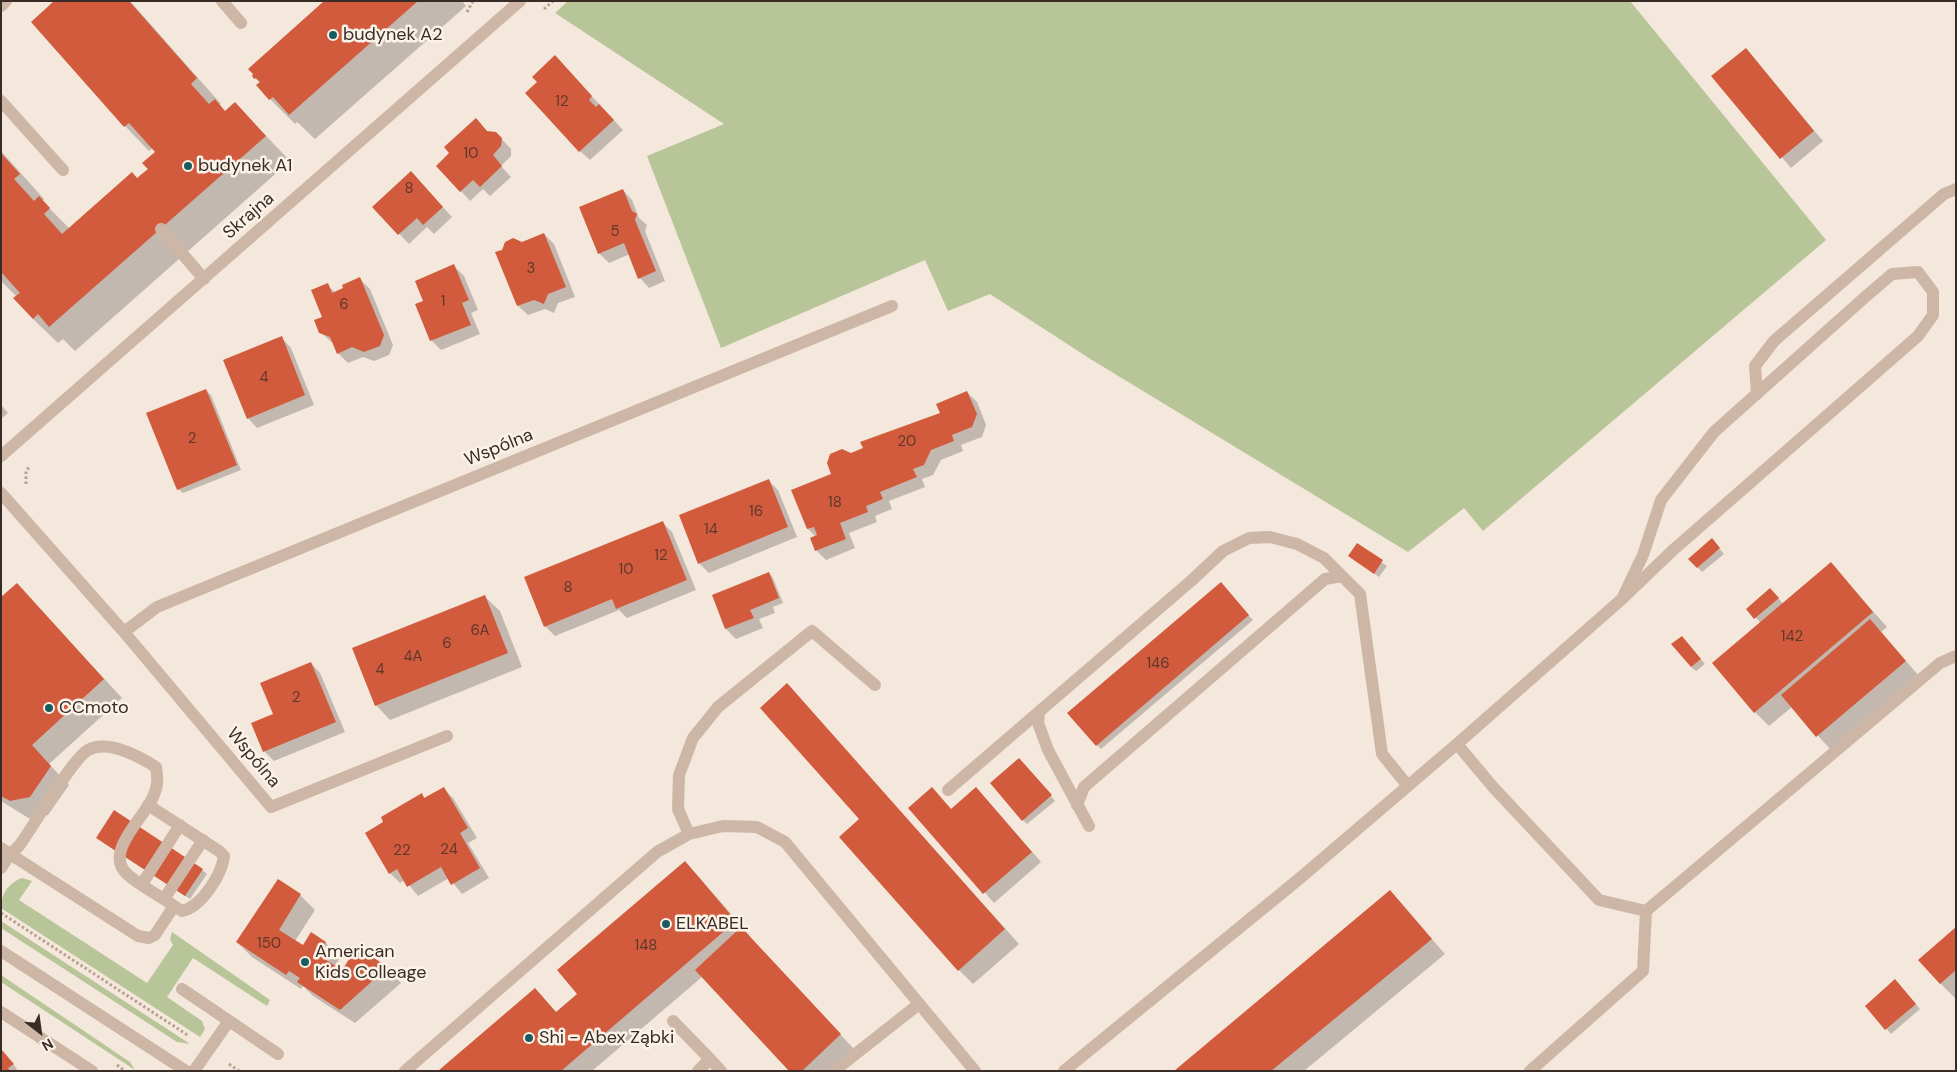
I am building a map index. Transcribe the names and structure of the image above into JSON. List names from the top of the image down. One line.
{"streets":{"street":["Skrajna","Wspólna"]},"places":["budynek A2","budynek A1","CCmoto","ELKABEL","American Kids Colleage","Shi - Abex Ząbki"],"house_numbers":["12","10","8","5","3","1","6","4","2","20","18","16","14","12","10","8","6A","142","6","4A","146","4","2","24","22","150","148"],"north":"bottom right"}
